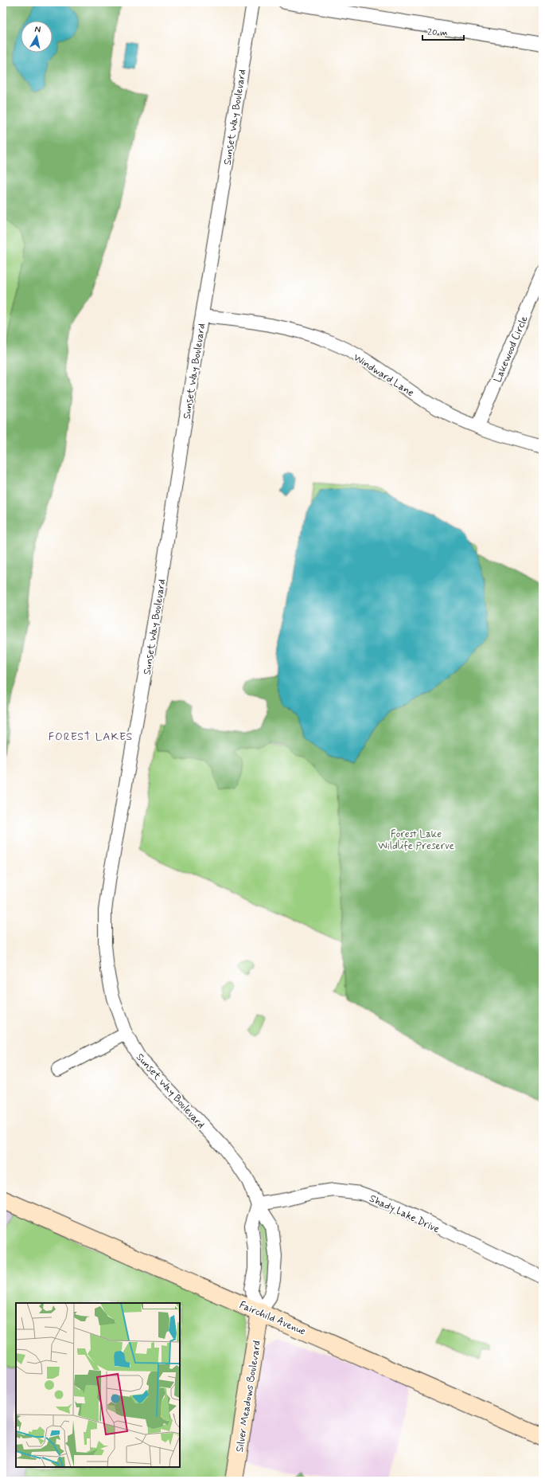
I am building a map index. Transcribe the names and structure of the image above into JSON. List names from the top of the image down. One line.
{"streets":{"main road":["Fairchild Avenue","Silver Meadows Boulevard"],"street":["Sunset Way Boulevard","Lakewood Circle","Windward Lane","Shady Lake Drive"]},"crossings":[["Sunset Way Boulevard","Windward Lane"],["Sunset Way Boulevard","Shady Lake Drive"],["Sunset Way Boulevard","Fairchild Avenue"],["Sunset Way Boulevard","Silver Meadows Boulevard"],["Lakewood Circle","Windward Lane"],["Fairchild Avenue","Silver Meadows Boulevard"]],"districts":["FOREST LAKES"],"parks":["Forest Lake Wildlife Preserve"],"scale_bar":"20 m","north":"top"}
